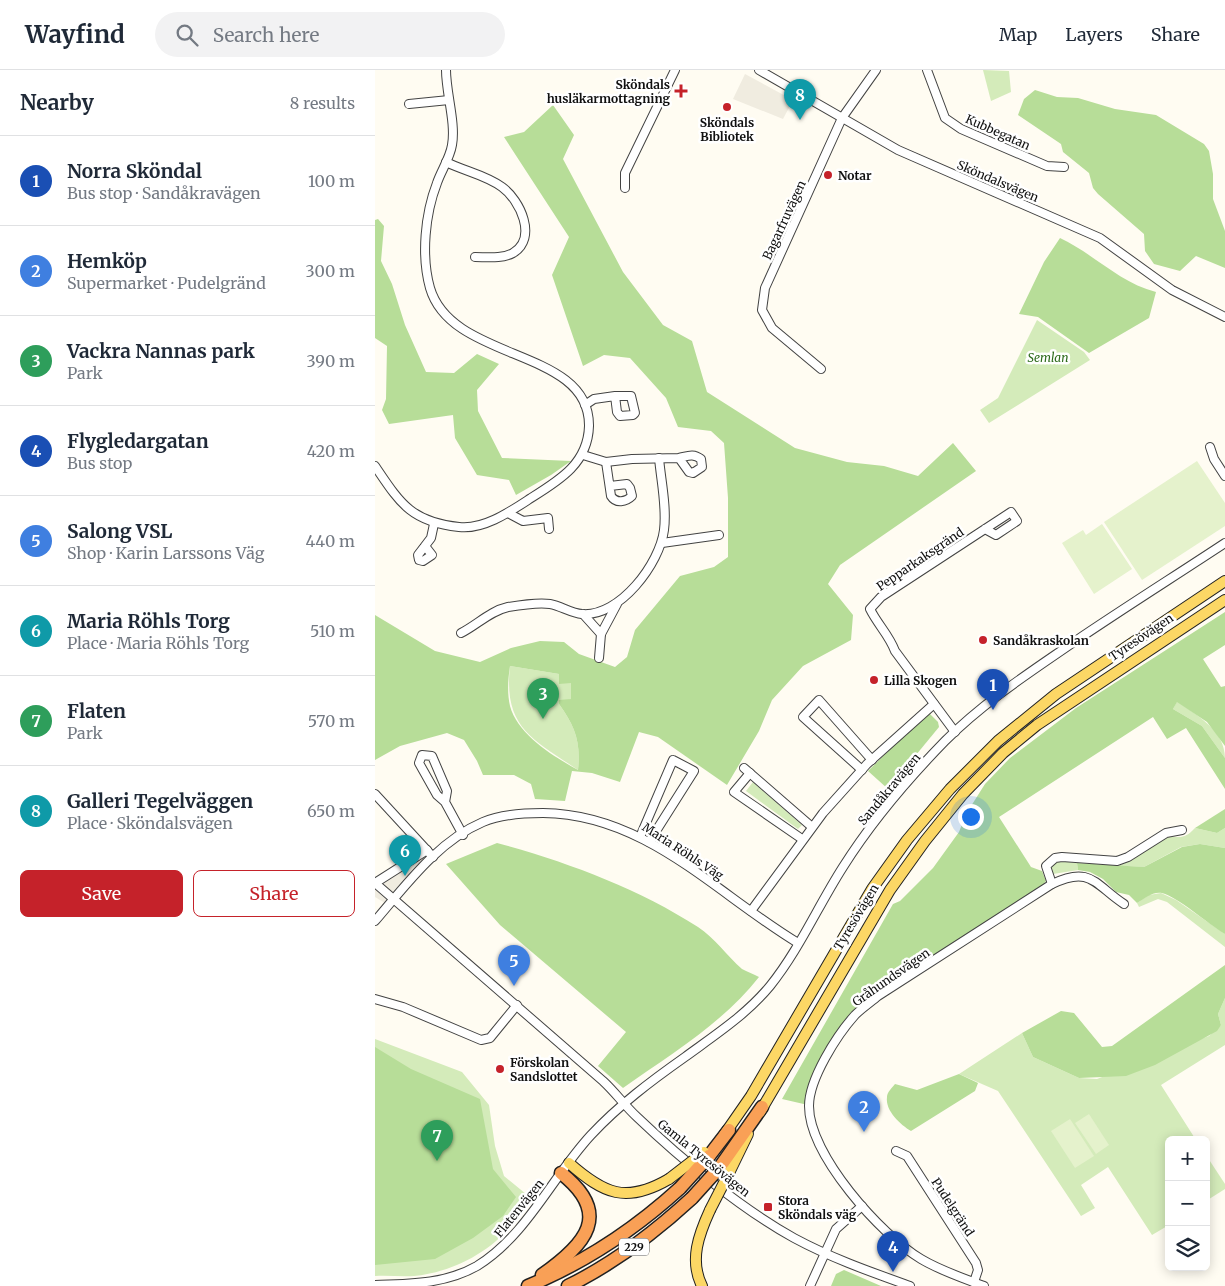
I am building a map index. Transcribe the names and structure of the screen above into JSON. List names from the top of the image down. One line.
{"streets":{"highway":["Tyresövägen","229"],"street":["Kubbegatan","Sköndalsvägen","Bagarfruvägen","Pepparkaksgränd","Sandåkravägen","Maria Röhls Väg","Gråhundsvägen","Gamla Tyresövägen","Pudelgränd","Flatenvägen"]},"crossings":[["Sköndalsvägen","Bagarfruvägen"],["Pepparkaksgränd","Sandåkravägen"],["Sandåkravägen","Maria Röhls Väg"],["Sandåkravägen","Gamla Tyresövägen"],["Sandåkravägen","Flatenvägen"],["Gråhundsvägen","Pudelgränd"],["Gamla Tyresövägen","Flatenvägen"]],"parks":["Semlan"],"places":{"health":["Sköndals husläkarmottagning"],"other":["Sköndals Bibliotek","Notar","Sandåkraskolan","Lilla Skogen","Förskolan Sandslottet"],"transit":["Stora Sköndals väg"]},"page":{"header":"Wayfind","search":"Search here","nav":["Map","Layers","Share"],"heading":["Nearby","8 results"],"pins":["8","1","3","6","5","2","7","4"],"list":[{"mark":"1","name":"Norra Sköndal","note":"Bus stop · Sandåkravägen","value":"100 m"},{"mark":"2","name":"Hemköp","note":"Supermarket · Pudelgränd","value":"300 m"},{"mark":"3","name":"Vackra Nannas park","note":"Park","value":"390 m"},{"mark":"4","name":"Flygledargatan","note":"Bus stop","value":"420 m"},{"mark":"5","name":"Salong VSL","note":"Shop · Karin Larssons Väg","value":"440 m"},{"mark":"6","name":"Maria Röhls Torg","note":"Place · Maria Röhls Torg","value":"510 m"},{"mark":"7","name":"Flaten","note":"Park","value":"570 m"},{"mark":"8","name":"Galleri Tegelväggen","note":"Place · Sköndalsvägen","value":"650 m"}],"buttons":["Save","Share"],"map_buttons":["+","−"]}}
